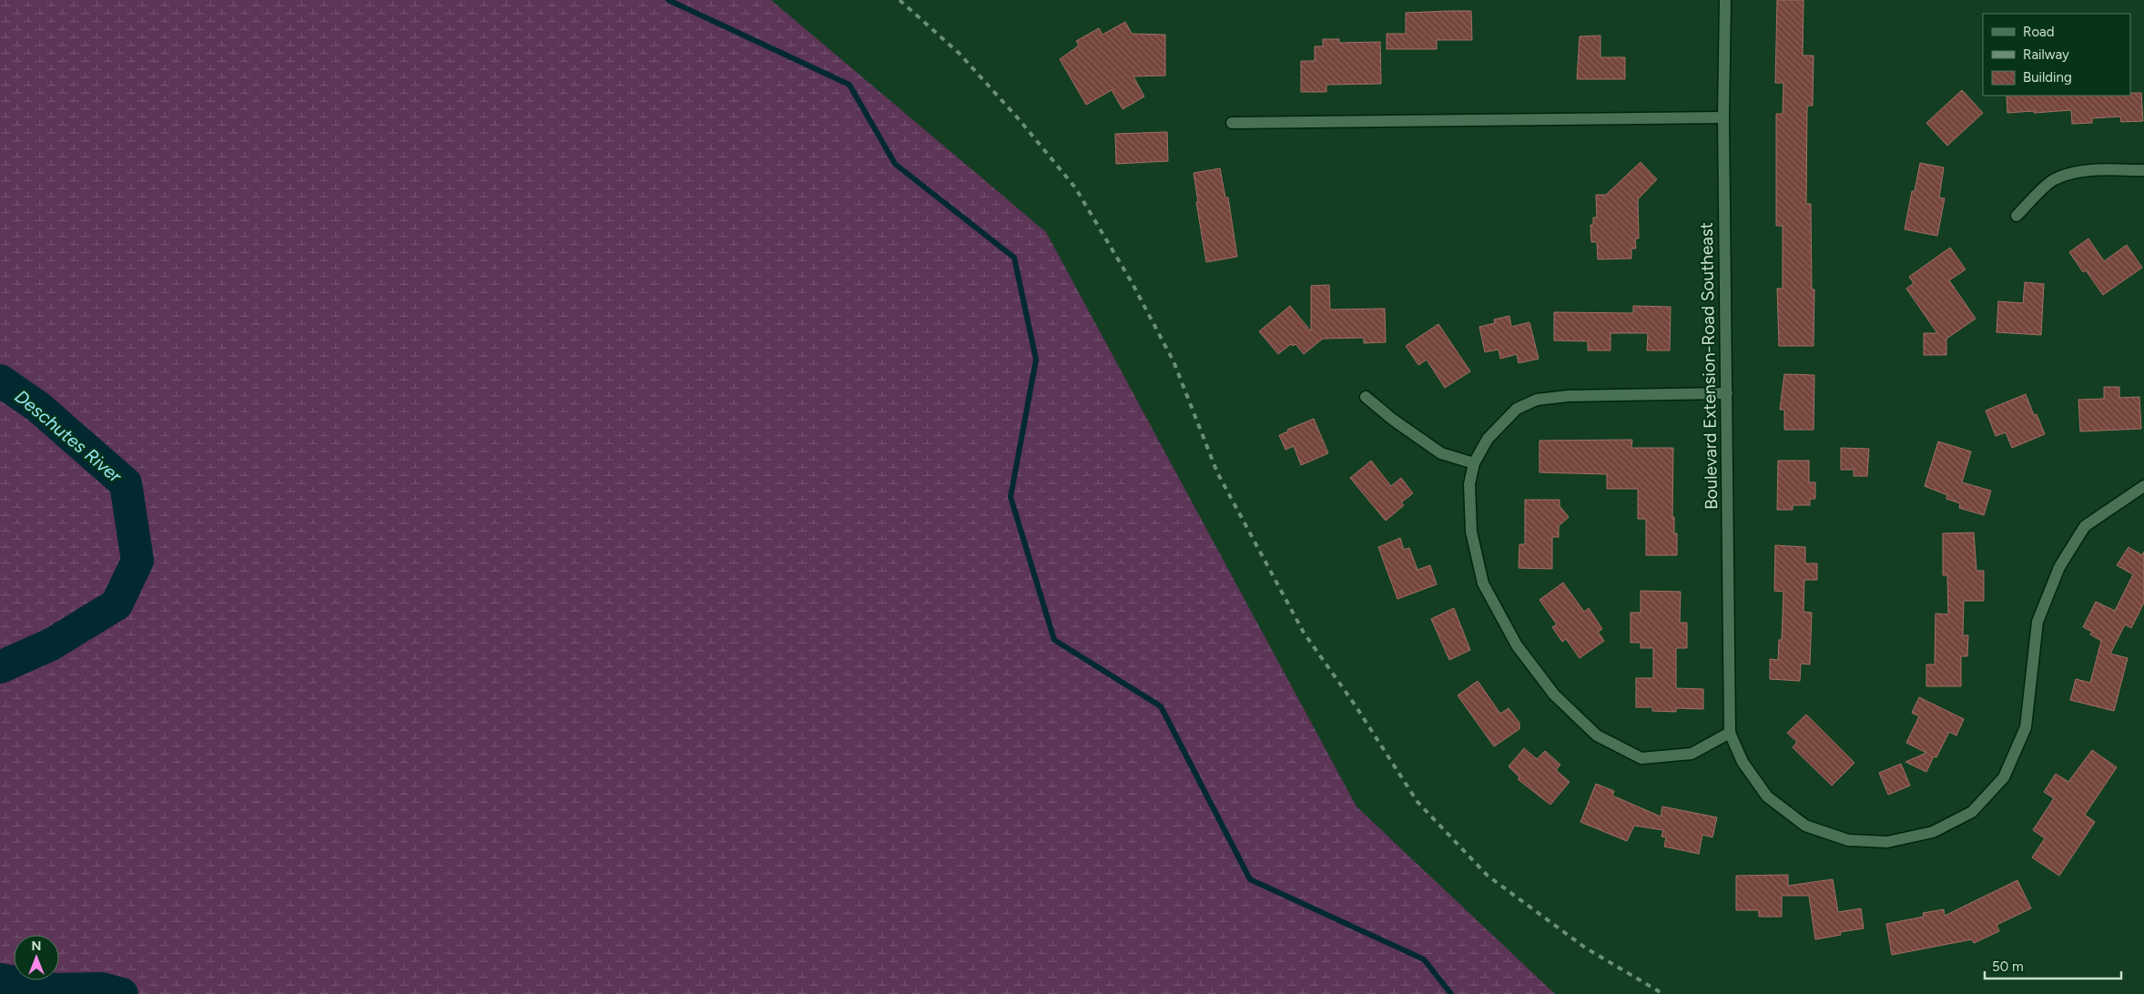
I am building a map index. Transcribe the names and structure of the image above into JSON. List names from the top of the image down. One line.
{"streets":{"street":["Boulevard Extension-Road Southeast"]},"water":["Deschutes River"],"legend":["Road","Railway","Building"],"scale_bar":"50 m","north":"top"}
